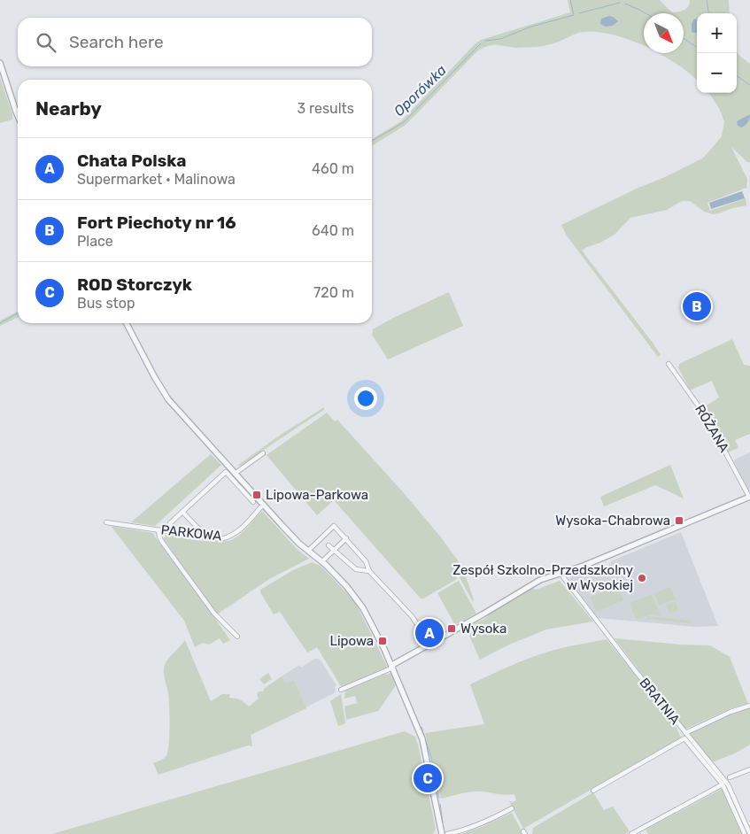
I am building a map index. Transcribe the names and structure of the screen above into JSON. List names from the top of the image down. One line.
{"streets":{"street":["RÓŻANA","PARKOWA","BRATNIA"]},"water":["Oporówka"],"places":{"transit":["Lipowa-Parkowa","Wysoka-Chabrowa","Wysoka","Lipowa"],"other":["Zespół Szkolno-Przedszkolny w Wysokiej"]},"north":"bottom right","page":{"map_buttons":["+","−"],"search":"Search here","heading":["Nearby","3 results"],"list":[{"mark":"A","name":"Chata Polska","note":"Supermarket · Malinowa","value":"460 m"},{"mark":"B","name":"Fort Piechoty nr 16","note":"Place","value":"640 m"},{"mark":"C","name":"ROD Storczyk","note":"Bus stop","value":"720 m"}],"pins":["B","A","C"]}}
